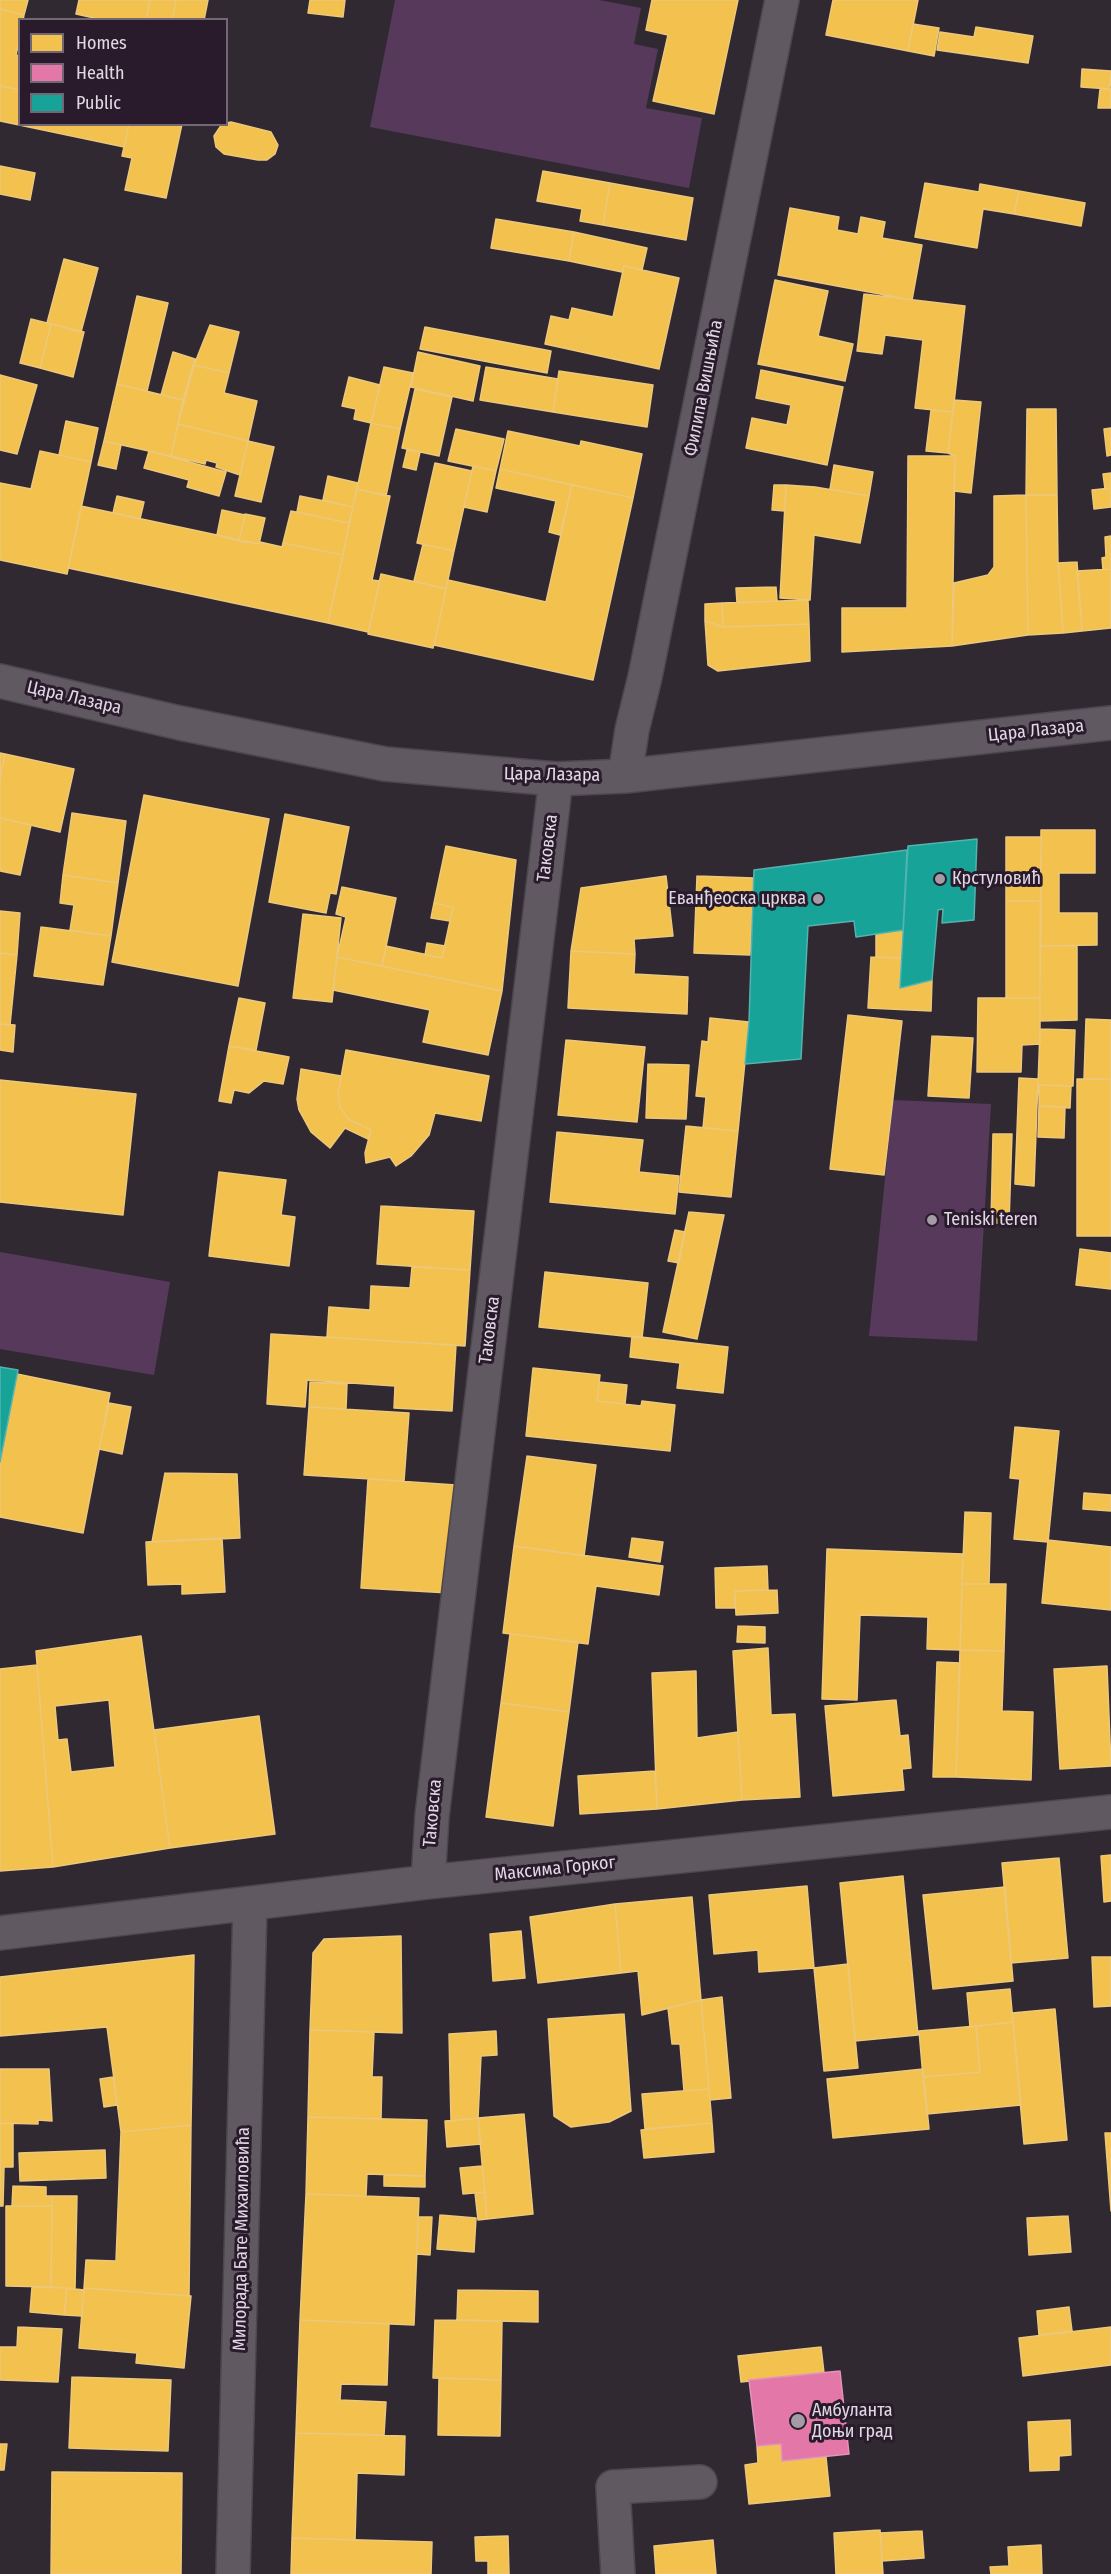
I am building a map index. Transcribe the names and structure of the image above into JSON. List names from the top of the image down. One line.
{"streets":{"street":["Филипа Вишњића","Цара Лазара","Таковска","Максима Горког","Милорада Бате Михаиловића"]},"crossings":[["Филипа Вишњића","Цара Лазара"],["Цара Лазара","Таковска"],["Таковска","Максима Горког"],["Максима Горког","Милорада Бате Михаиловића"]],"places":["Крстуловић","Еванђеоска црква","Teniski teren","Амбуланта Доњи град"],"legend":["Homes","Health","Public"]}
